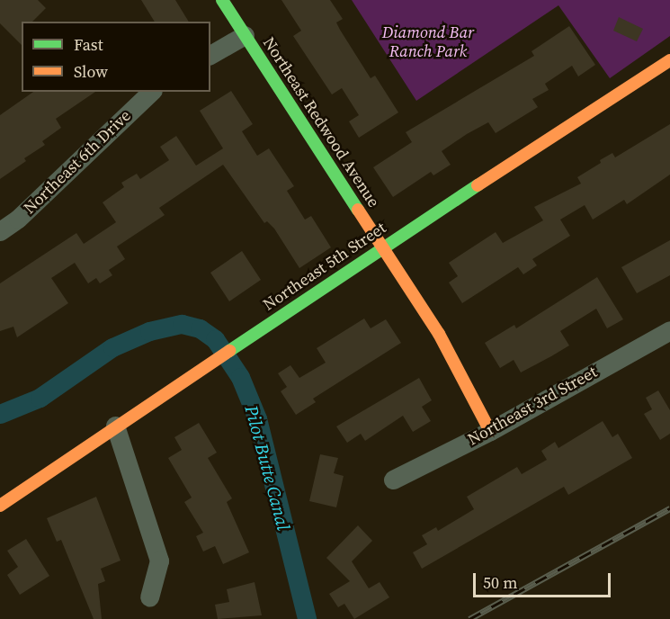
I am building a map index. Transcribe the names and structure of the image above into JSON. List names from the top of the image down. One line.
{"streets":{"street":["Northeast Redwood Avenue","Northeast 6th Drive","Northeast 5th Street","Northeast 3rd Street"]},"crossings":[["Northeast Redwood Avenue","Northeast 5th Street"],["Northeast Redwood Avenue","Northeast 3rd Street"]],"water":["Pilot Butte Canal"],"parks":["Diamond Bar Ranch Park"],"legend":["Fast","Slow"],"scale_bar":"50 m"}
